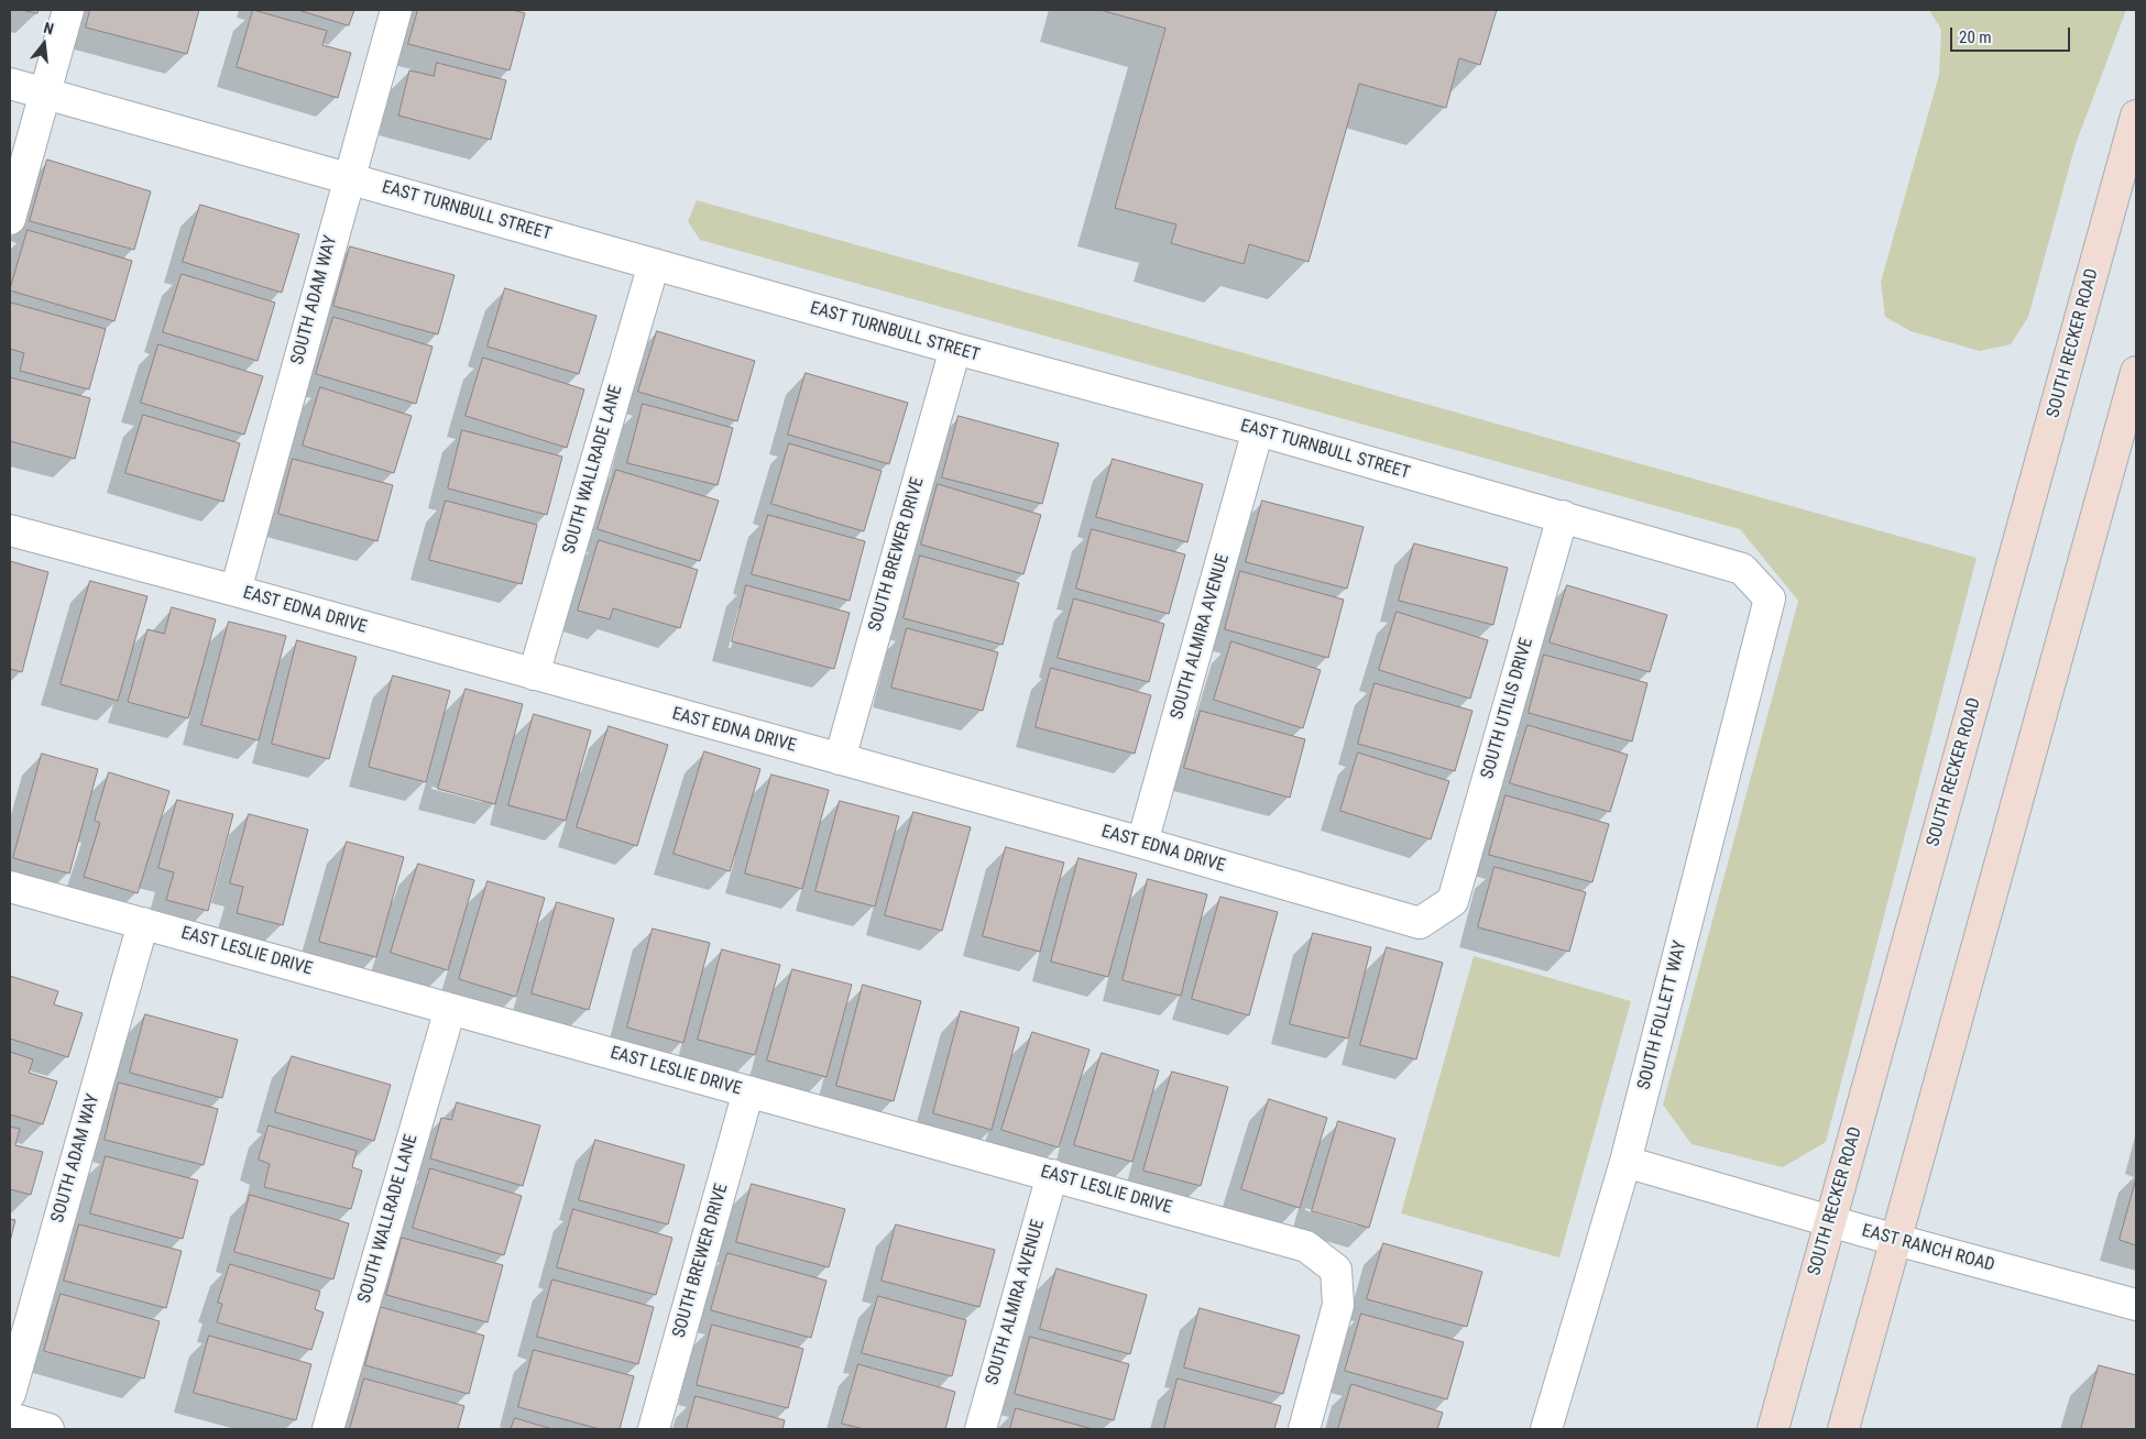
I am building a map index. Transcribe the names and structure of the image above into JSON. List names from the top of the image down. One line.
{"streets":{"main road":["SOUTH RECKER ROAD"],"street":["EAST TURNBULL STREET","SOUTH ADAM WAY","SOUTH WALLRADE LANE","SOUTH BREWER DRIVE","EAST EDNA DRIVE","SOUTH ALMIRA AVENUE","SOUTH UTILIS DRIVE","EAST LESLIE DRIVE","SOUTH FOLLETT WAY","EAST RANCH ROAD"]},"crossings":[["EAST TURNBULL STREET","SOUTH ADAM WAY"],["EAST TURNBULL STREET","SOUTH WALLRADE LANE"],["EAST TURNBULL STREET","SOUTH BREWER DRIVE"],["EAST TURNBULL STREET","SOUTH ALMIRA AVENUE"],["EAST TURNBULL STREET","SOUTH UTILIS DRIVE"],["EAST TURNBULL STREET","SOUTH FOLLETT WAY"],["SOUTH ADAM WAY","EAST EDNA DRIVE"],["SOUTH ADAM WAY","EAST LESLIE DRIVE"],["SOUTH RECKER ROAD","EAST RANCH ROAD"],["SOUTH WALLRADE LANE","EAST EDNA DRIVE"],["SOUTH WALLRADE LANE","EAST LESLIE DRIVE"],["SOUTH BREWER DRIVE","EAST EDNA DRIVE"],["SOUTH BREWER DRIVE","EAST LESLIE DRIVE"],["EAST EDNA DRIVE","SOUTH ALMIRA AVENUE"],["EAST EDNA DRIVE","SOUTH UTILIS DRIVE"],["SOUTH ALMIRA AVENUE","EAST LESLIE DRIVE"],["SOUTH FOLLETT WAY","EAST RANCH ROAD"]],"scale_bar":"20 m","north":"top"}
